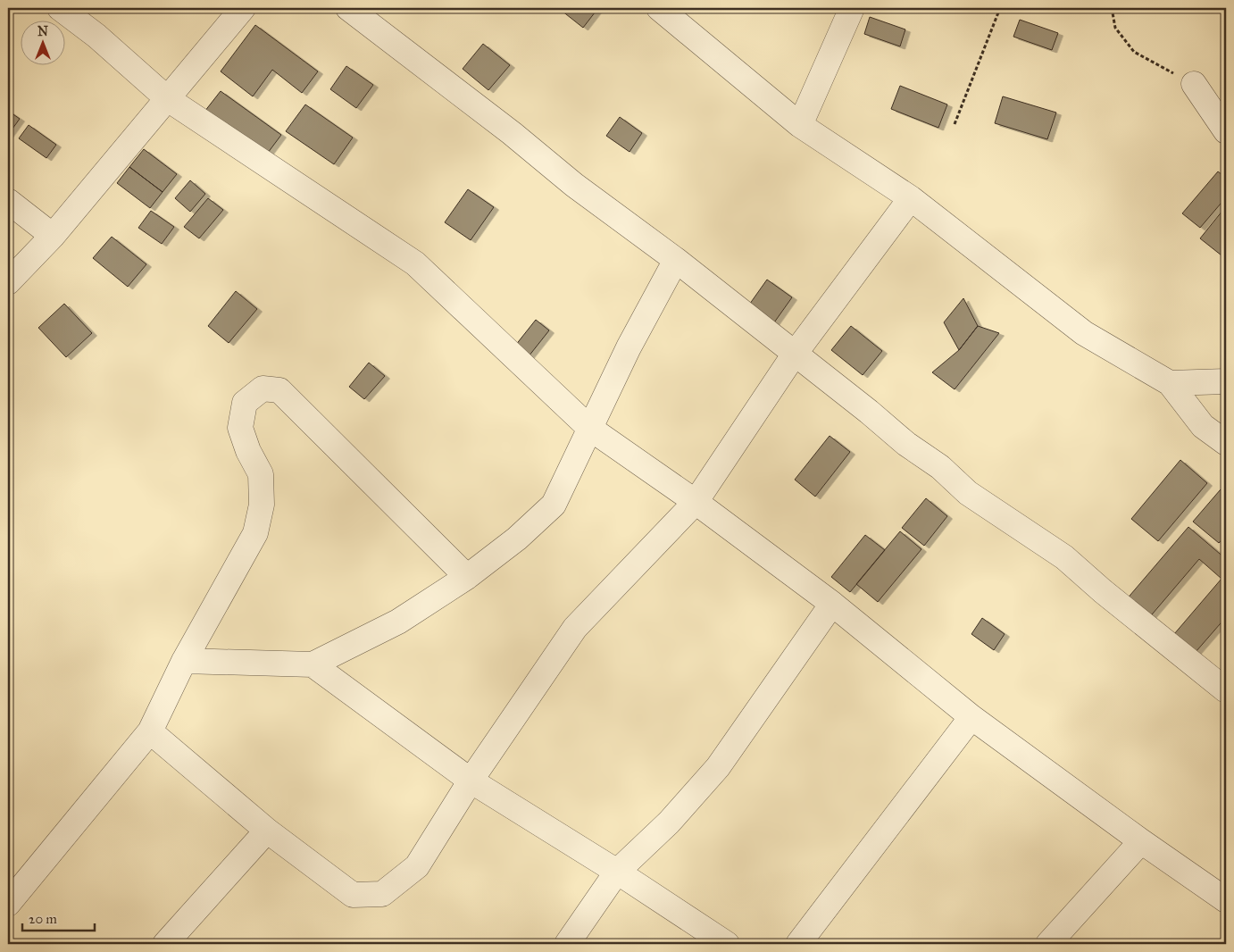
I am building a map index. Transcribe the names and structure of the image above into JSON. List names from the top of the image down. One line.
{"scale_bar":"20 m","north":"top"}
